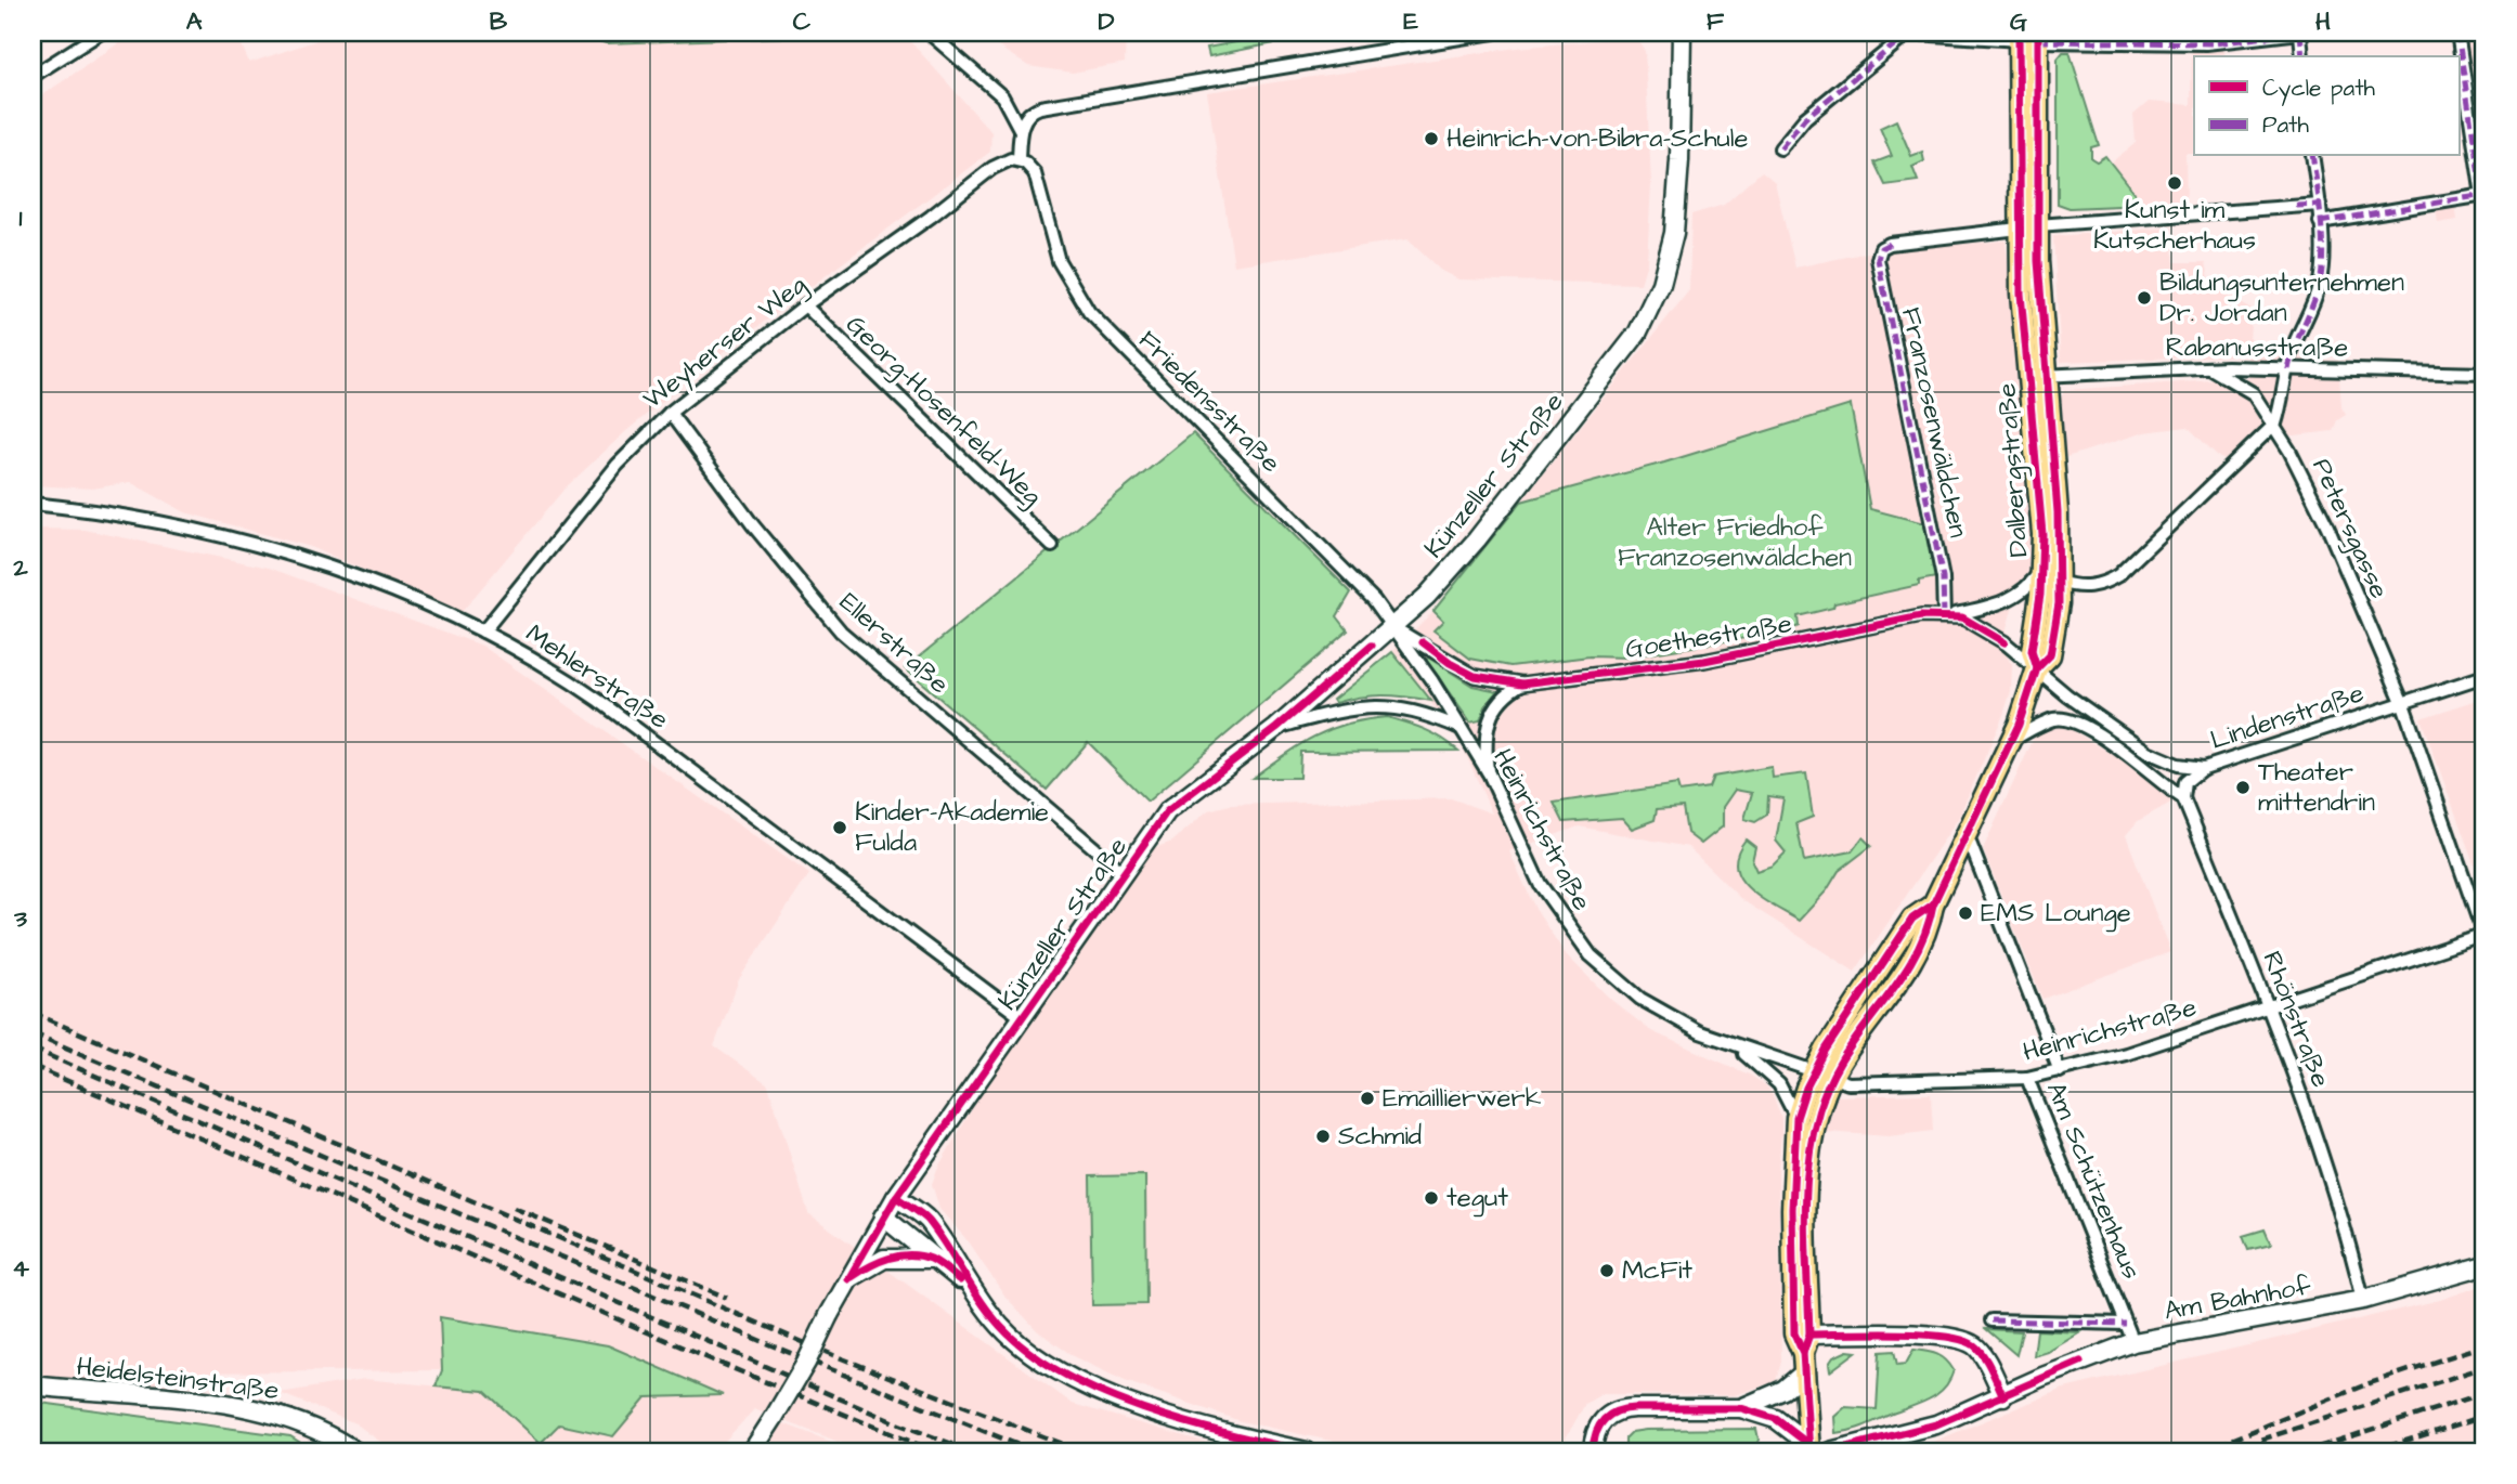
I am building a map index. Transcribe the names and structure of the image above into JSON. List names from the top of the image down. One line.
{"streets":{"main road":["Dalbergstraße","Künzeller Straße","Am Bahnhof","Heidelsteinstraße"],"street":["Weyherser Weg","Rabanusstraße","Friedensstraße","Georg-Hosenfeld-Weg","Franzosenwäldchen","Petersgasse","Goethestraße","Ellerstraße","Mehlerstraße","Lindenstraße","Heinrichstraße","Rhönstraße","Am Schützenhaus"]},"crossings":[["Weyherser Weg","Friedensstraße"],["Weyherser Weg","Georg-Hosenfeld-Weg"],["Weyherser Weg","Ellerstraße"],["Weyherser Weg","Mehlerstraße"],["Rabanusstraße","Dalbergstraße"],["Rabanusstraße","Petersgasse"],["Friedensstraße","Künzeller Straße"],["Friedensstraße","Goethestraße"],["Friedensstraße","Heinrichstraße"],["Franzosenwäldchen","Dalbergstraße"],["Franzosenwäldchen","Goethestraße"],["Dalbergstraße","Goethestraße"],["Dalbergstraße","Lindenstraße"],["Künzeller Straße","Goethestraße"],["Künzeller Straße","Ellerstraße"],["Künzeller Straße","Mehlerstraße"],["Künzeller Straße","Heinrichstraße"],["Petersgasse","Lindenstraße"],["Petersgasse","Heinrichstraße"],["Goethestraße","Lindenstraße"],["Goethestraße","Heinrichstraße"],["Heinrichstraße","Rhönstraße"],["Heinrichstraße","Am Schützenhaus"],["Rhönstraße","Am Bahnhof"],["Am Schützenhaus","Am Bahnhof"]],"parks":["Alter Friedhof Franzosenwäldchen"],"places":["Heinrich-von-Bibra-Schule","Kunst im Kutscherhaus","Bildungsunternehmen Dr. Jordan","Theater mittendrin","Kinder-Akademie Fulda","EMS Lounge","Emaillierwerk","Schmid","tegut","McFit"],"legend":["Cycle path","Path"],"grid":{"columns":["A","B","C","D","E","F","G","H"],"rows":["1","2","3","4"]}}
